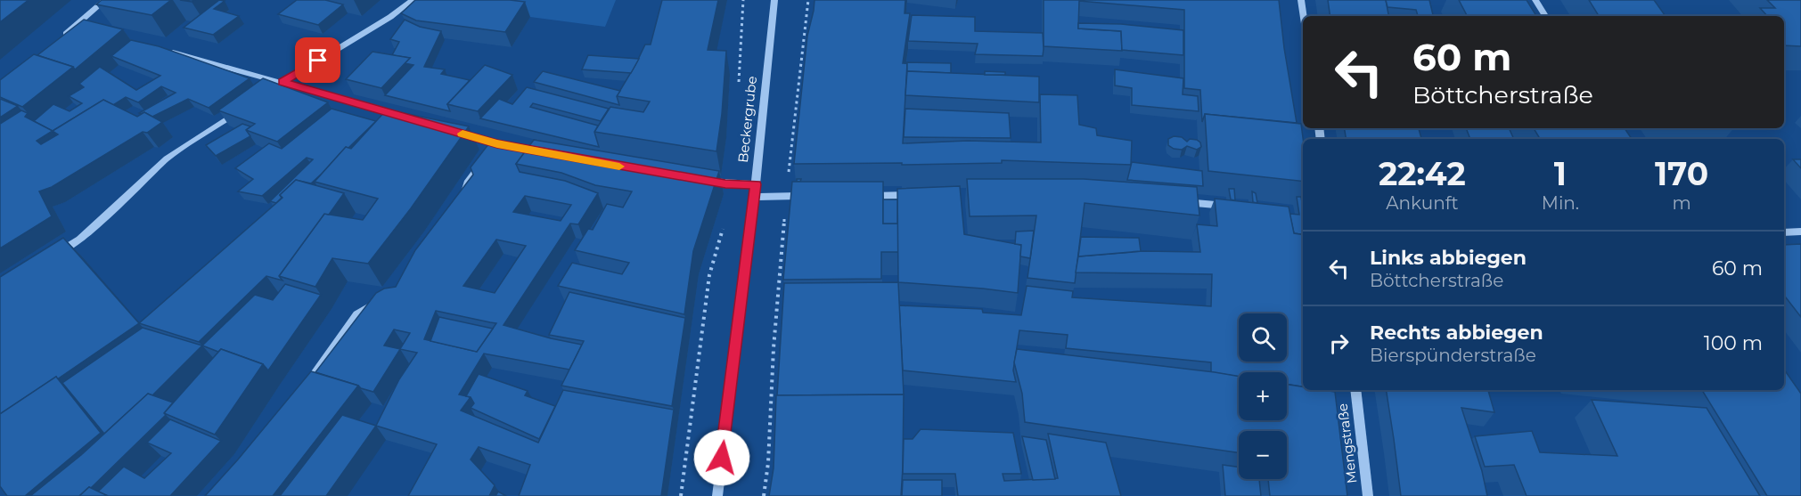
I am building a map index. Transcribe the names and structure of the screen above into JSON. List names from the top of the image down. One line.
{"streets":{"street":["Beckergrube","Mengstraße"]},"page":{"turn":["60 m","Böttcherstraße"],"eta":["22:42","Ankunft","1","Min.","170","m"],"list":[{"name":"Links abbiegen","note":"Böttcherstraße","value":"60 m"},{"name":"Rechts abbiegen","note":"Bierspünderstraße","value":"100 m"}],"map_buttons":["+","−"]}}
